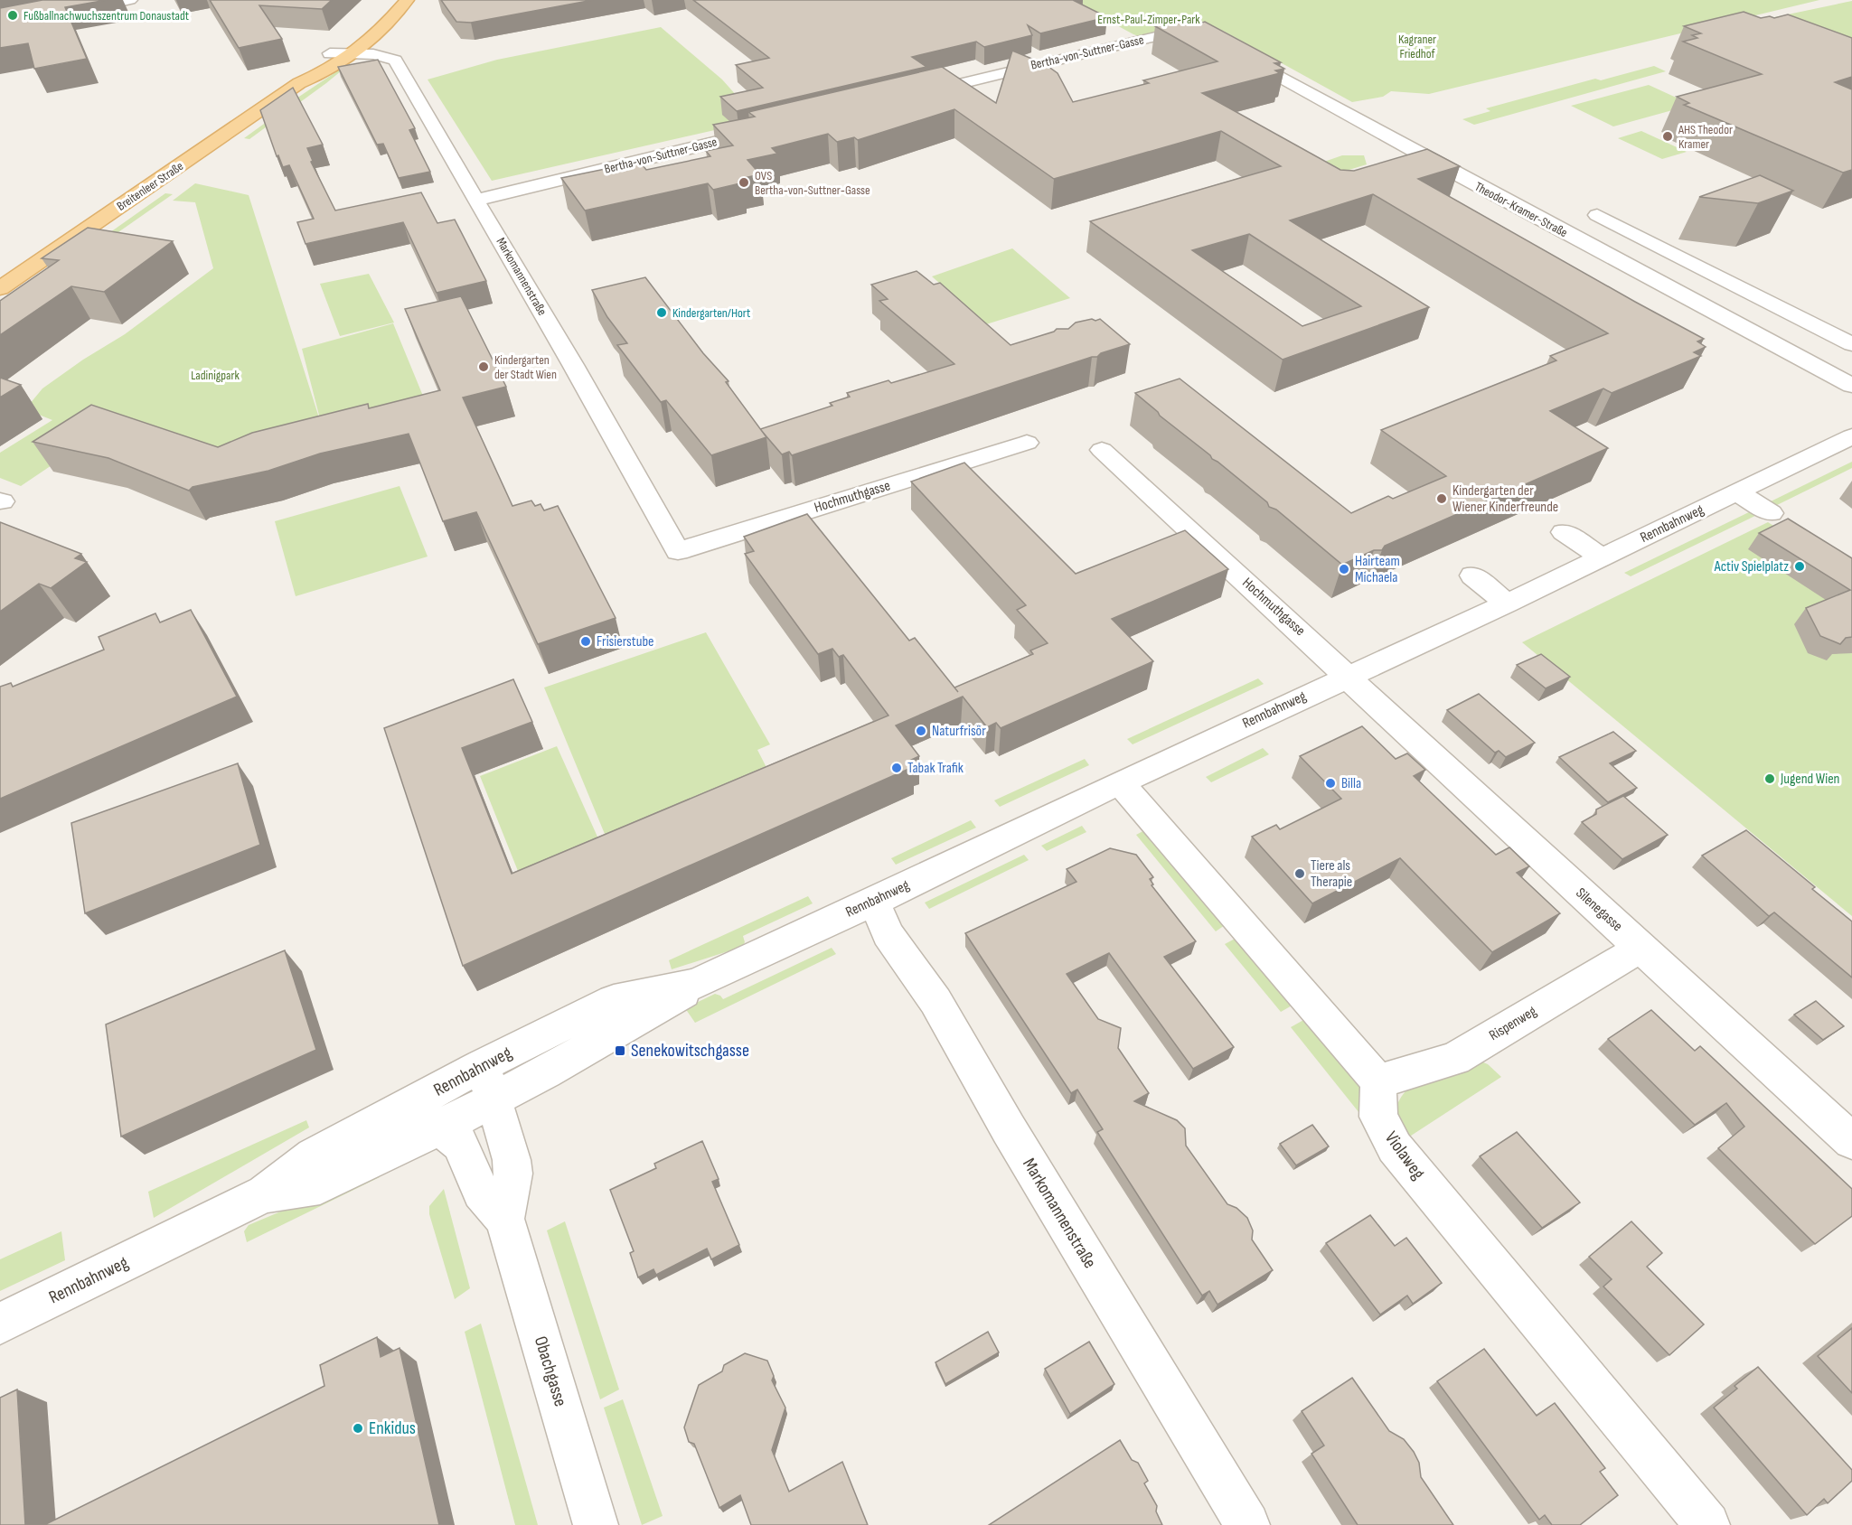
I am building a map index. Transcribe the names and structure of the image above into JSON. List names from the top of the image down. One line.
{"streets":{"main road":["Breitenleer Straße"],"street":["Bertha-von-Suttner-Gasse","Theodor-Kramer-Straße","Markomannenstraße","Hochmuthgasse","Rennbahnweg","Silenegasse","Rispenweg","Violaweg","Obachgasse"]},"crossings":[["Bertha-von-Suttner-Gasse","Markomannenstraße"],["Breitenleer Straße","Markomannenstraße"],["Markomannenstraße","Hochmuthgasse"],["Markomannenstraße","Rennbahnweg"],["Hochmuthgasse","Rennbahnweg"],["Hochmuthgasse","Silenegasse"],["Rennbahnweg","Silenegasse"],["Rennbahnweg","Obachgasse"],["Silenegasse","Rispenweg"],["Rispenweg","Violaweg"]],"parks":["Ernst-Paul-Zimper-Park","Kagraner Friedhof","Ladinigpark"],"places":{"other":["Fußballnachwuchszentrum Donaustadt","AHS Theodor Kramer","OVS Bertha-von-Suttner-Gasse","Kindergarten/Hort","Kindergarten der Stadt Wien","Kindergarten der Wiener Kinderfreunde","Activ Spielplatz","Hairteam Michaela","Frisierstube","Naturfrisör","Tabak Trafik","Jugend Wien","Billa","Tiere als Therapie","Enkidus"],"transit":["Senekowitschgasse"]}}
